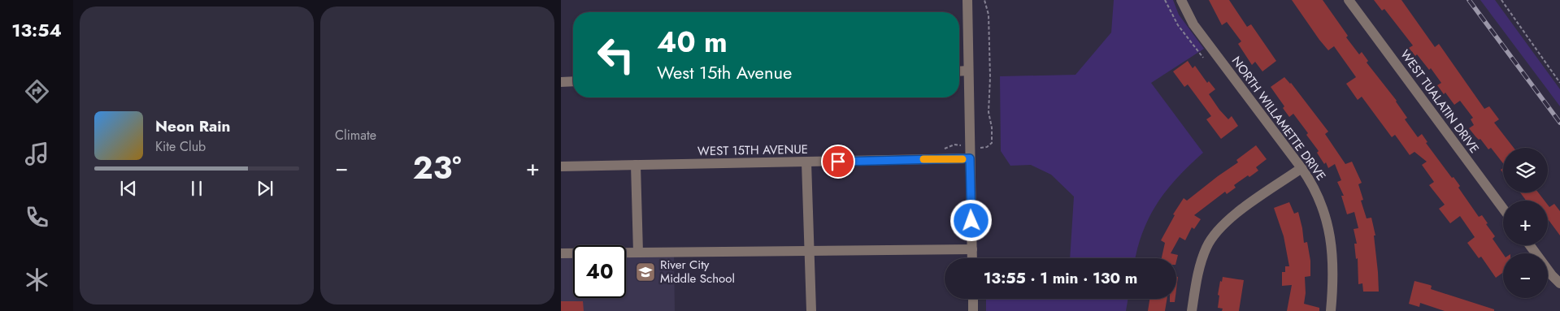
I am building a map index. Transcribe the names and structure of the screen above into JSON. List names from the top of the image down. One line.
{"streets":{"street":["WEST TUALATIN DRIVE","NORTH WILLAMETTE DRIVE","WEST 15TH AVENUE"]},"places":{"school or university":["River City Middle School"]},"page":{"tabs":"13:54","tile":"Climate","turn":["40 m","West 15th Avenue"],"song":["Neon Rain","Kite Club"],"map_buttons":["+","−"],"heat":["−","23°","+"],"limit":"40","trip":"13:55 · 1 min · 130 m"}}
